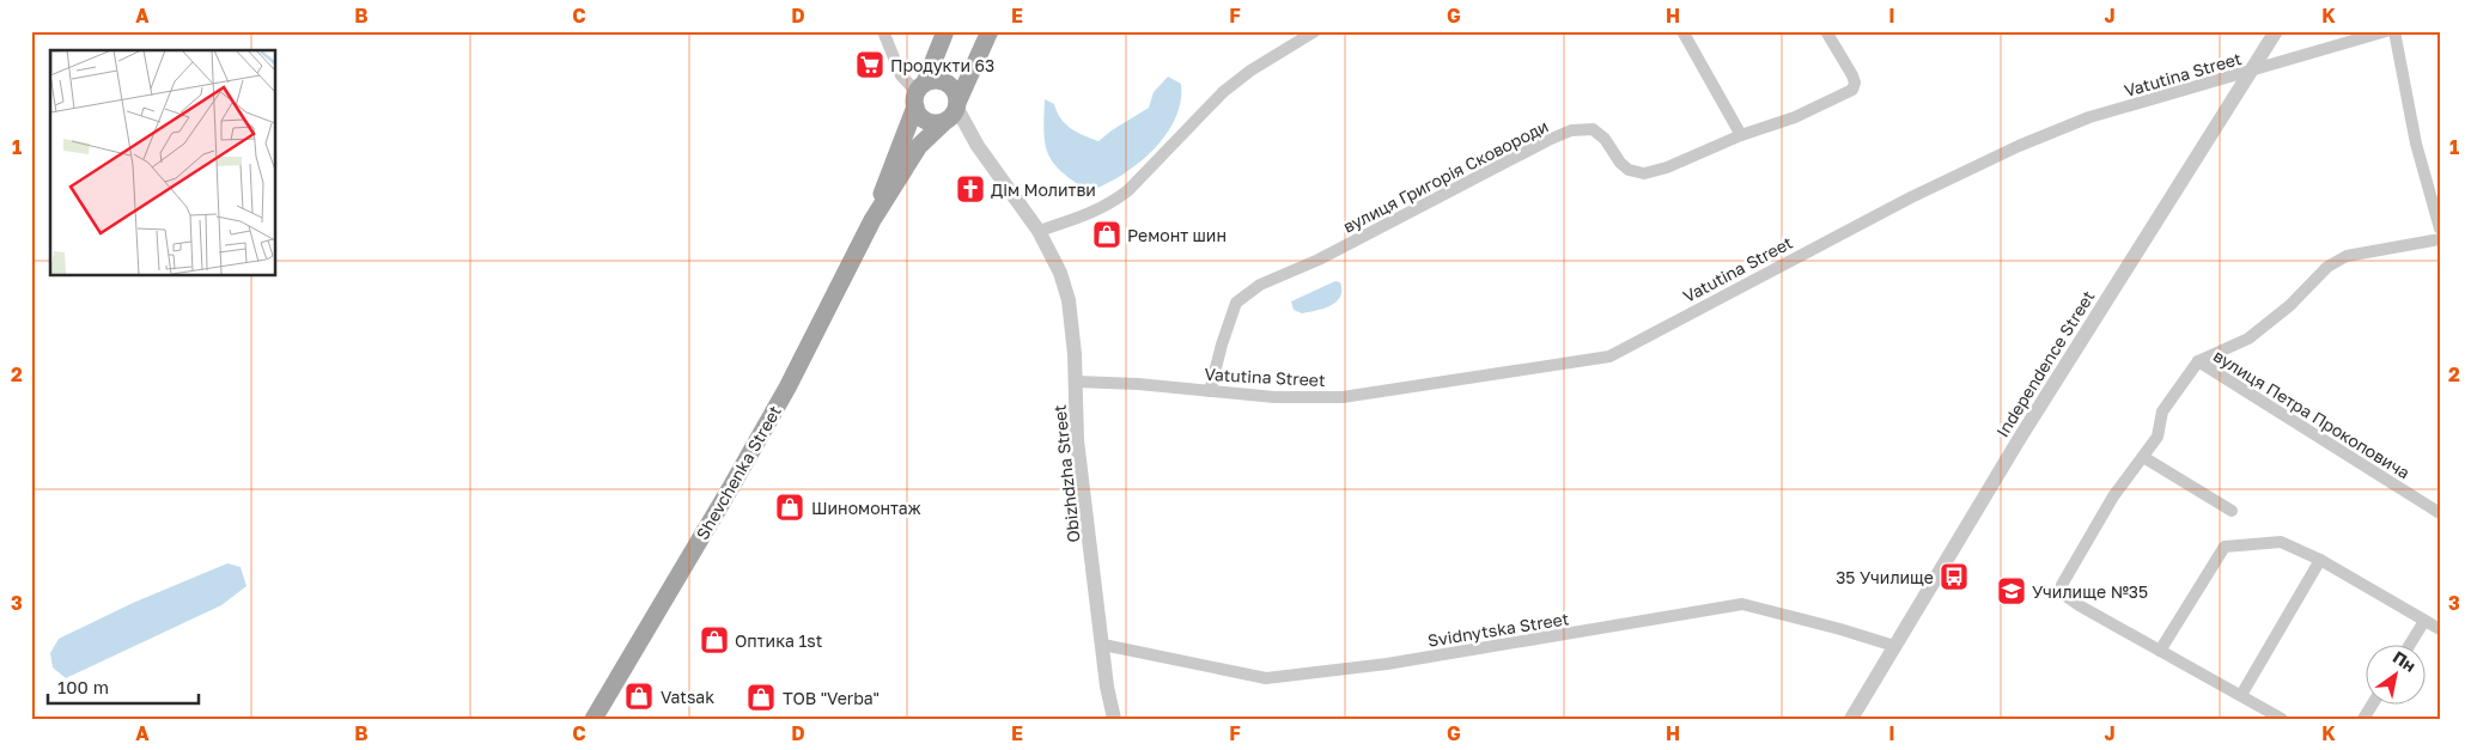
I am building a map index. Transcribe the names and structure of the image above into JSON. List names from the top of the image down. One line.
{"streets":{"main road":["Shevchenka Street"],"street":["Vatutina Street","вулиця Григорія Сковороди","Independence Street","вулиця Петра Прокоповича","Obizhdzha Street","Svidnytska Street"]},"crossings":[["Vatutina Street","вулиця Григорія Сковороди"],["Vatutina Street","Independence Street"],["Vatutina Street","Obizhdzha Street"],["Independence Street","Svidnytska Street"],["Shevchenka Street","Obizhdzha Street"],["Obizhdzha Street","Svidnytska Street"]],"places":{"supermarket":["Продукти 63"],"church":["Дім Молитви"],"shop":["Ремонт шин","Шиномонтаж","Оптика 1st","Vatsak","ТОВ \"Verba\""],"bus stop":["35 Училище"],"school or university":["Училище №35"]},"scale_bar":"100 m","north":"top right","grid":{"columns":["A","B","C","D","E","F","G","H","I","J","K"],"rows":["1","2","3"]}}
